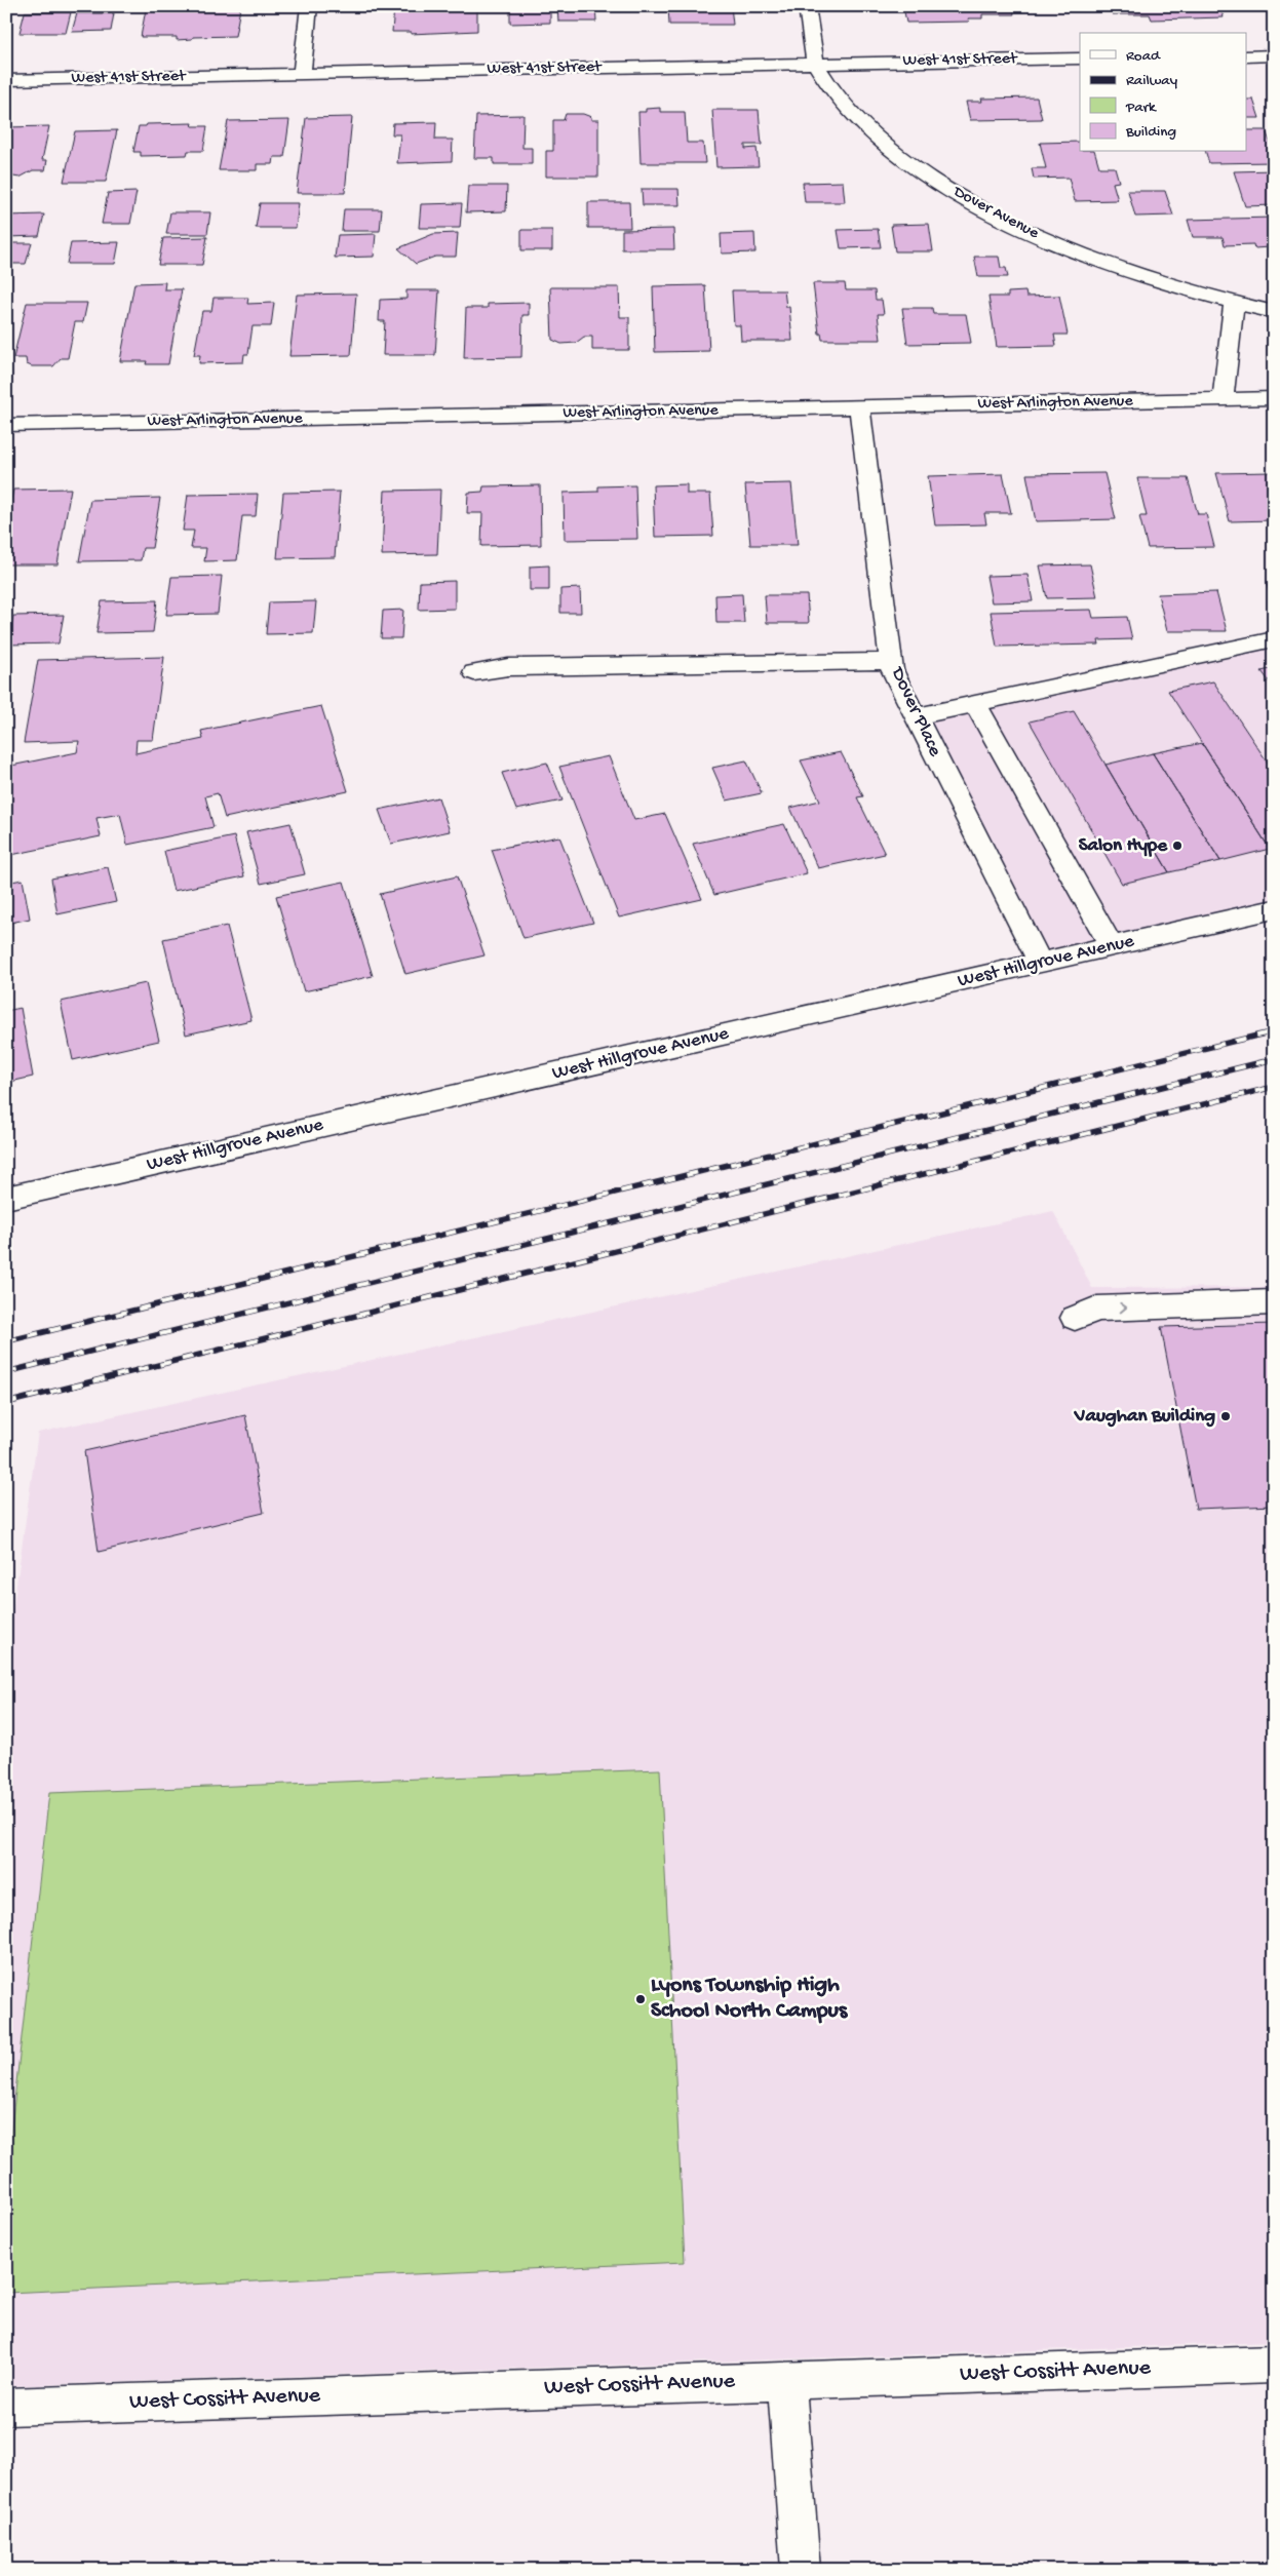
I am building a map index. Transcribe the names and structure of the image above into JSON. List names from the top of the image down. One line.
{"streets":{"street":["West 41st Street","Dover Avenue","West Arlington Avenue","Dover Place","West Hillgrove Avenue","West Cossitt Avenue"]},"crossings":[["West 41st Street","Dover Avenue"],["West Arlington Avenue","Dover Place"],["Dover Place","West Hillgrove Avenue"]],"places":["Salon Hype","Vaughan Building","Lyons Township High School North Campus"],"legend":["Road","Railway","Park","Building"]}
